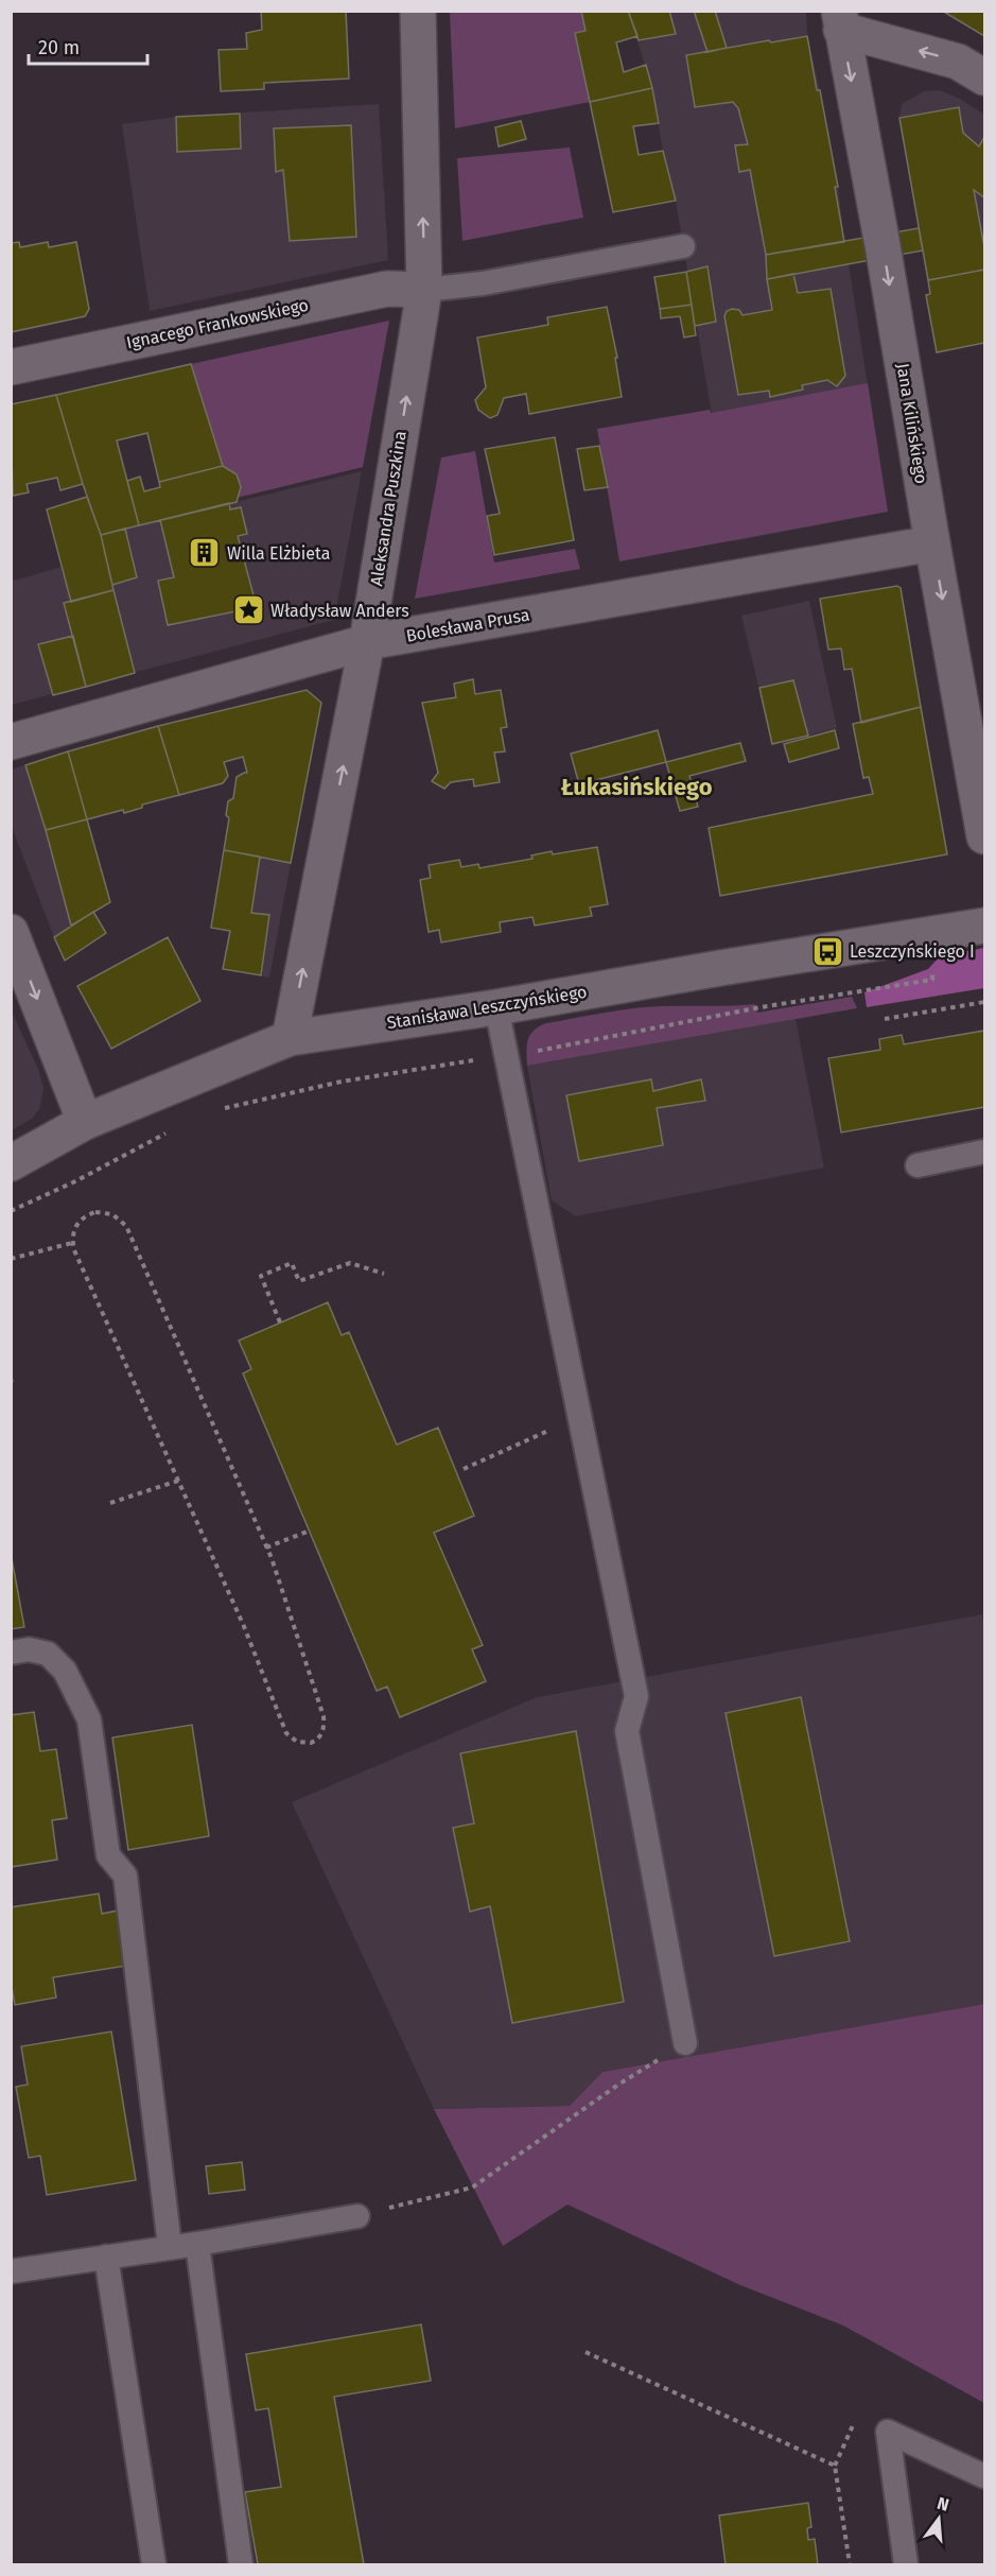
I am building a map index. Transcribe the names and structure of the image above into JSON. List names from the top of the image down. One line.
{"streets":{"street":["Ignacego Frankowskiego","Jana Kilińskiego","Aleksandra Puszkina","Bolesława Prusa","Stanisława Leszczyńskiego"]},"crossings":[["Ignacego Frankowskiego","Aleksandra Puszkina"],["Jana Kilińskiego","Bolesława Prusa"],["Aleksandra Puszkina","Bolesława Prusa"],["Aleksandra Puszkina","Stanisława Leszczyńskiego"]],"one_way":["Jana Kilińskiego","Aleksandra Puszkina"],"districts":["Łukasińskiego"],"places":{"building":["Willa Elżbieta"],"place":["Władysław Anders"],"bus stop":["Leszczyńskiego I"]},"scale_bar":"20 m","north":"top"}
